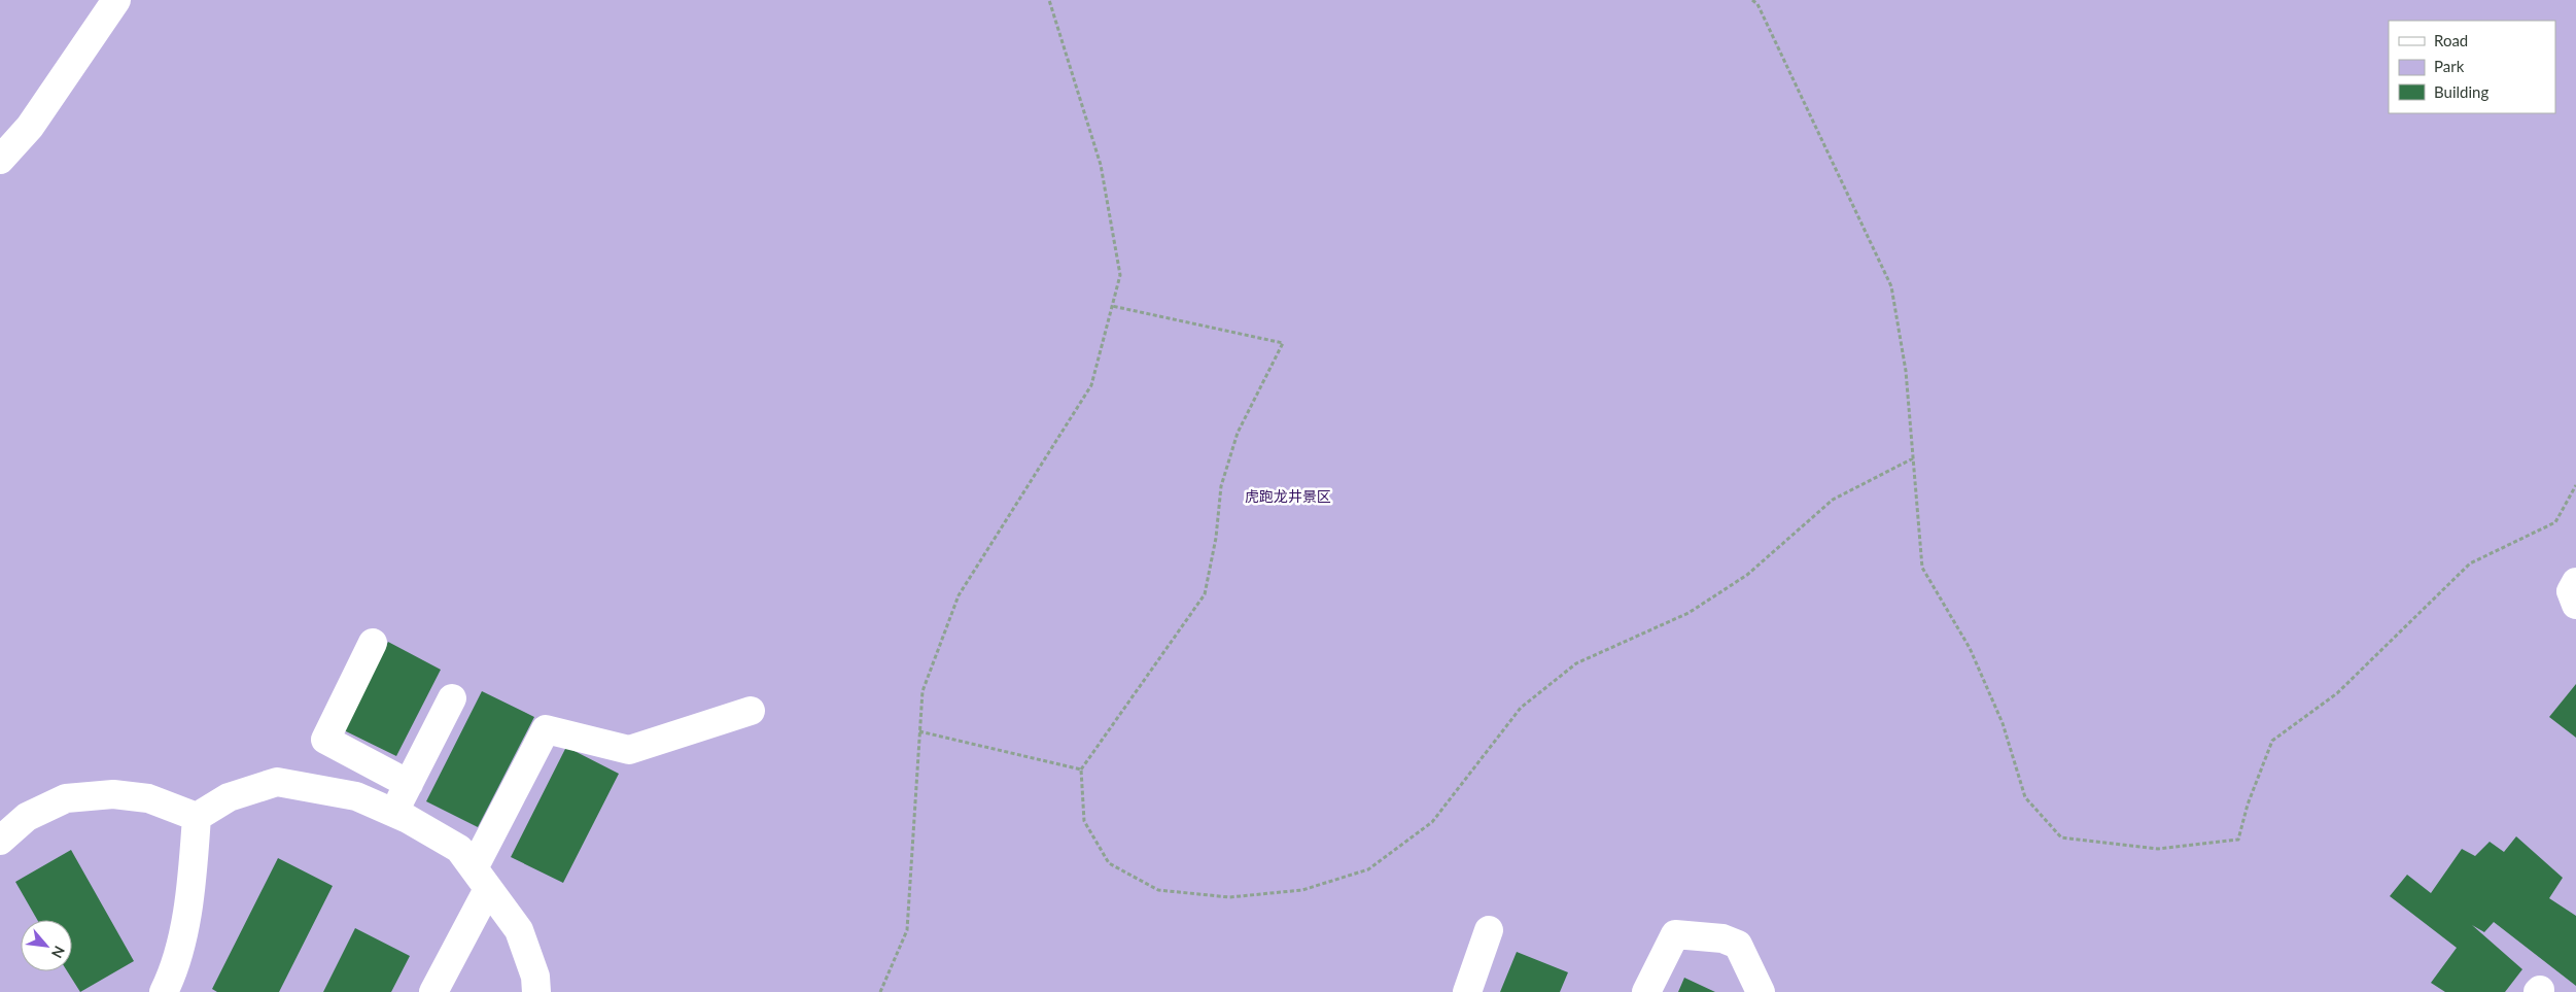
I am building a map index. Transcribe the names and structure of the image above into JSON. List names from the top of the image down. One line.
{"parks":["虎跑龙井景区"],"legend":["Road","Park","Building"],"north":"bottom right"}
